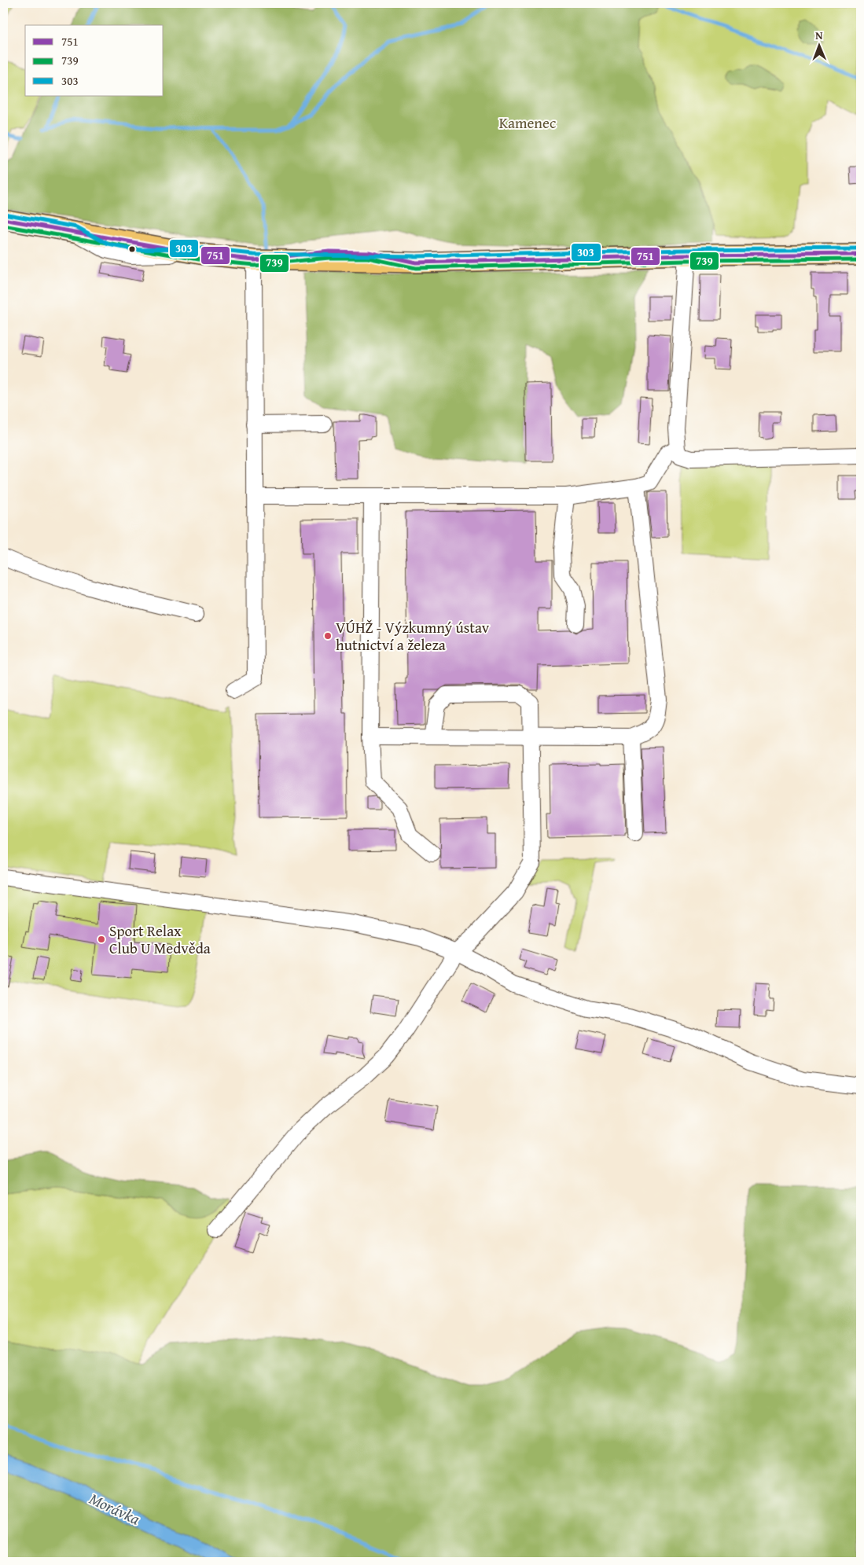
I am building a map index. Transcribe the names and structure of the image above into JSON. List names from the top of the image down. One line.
{"water":["Morávka"],"parks":["Kamenec"],"places":["VÚHŽ - Výzkumný ústav hutnictví a železa","Sport Relax Club U Medvěda"],"lines":["transit line 303","transit line 751","transit line 739"],"legend":["751","739","303"],"north":"top"}
